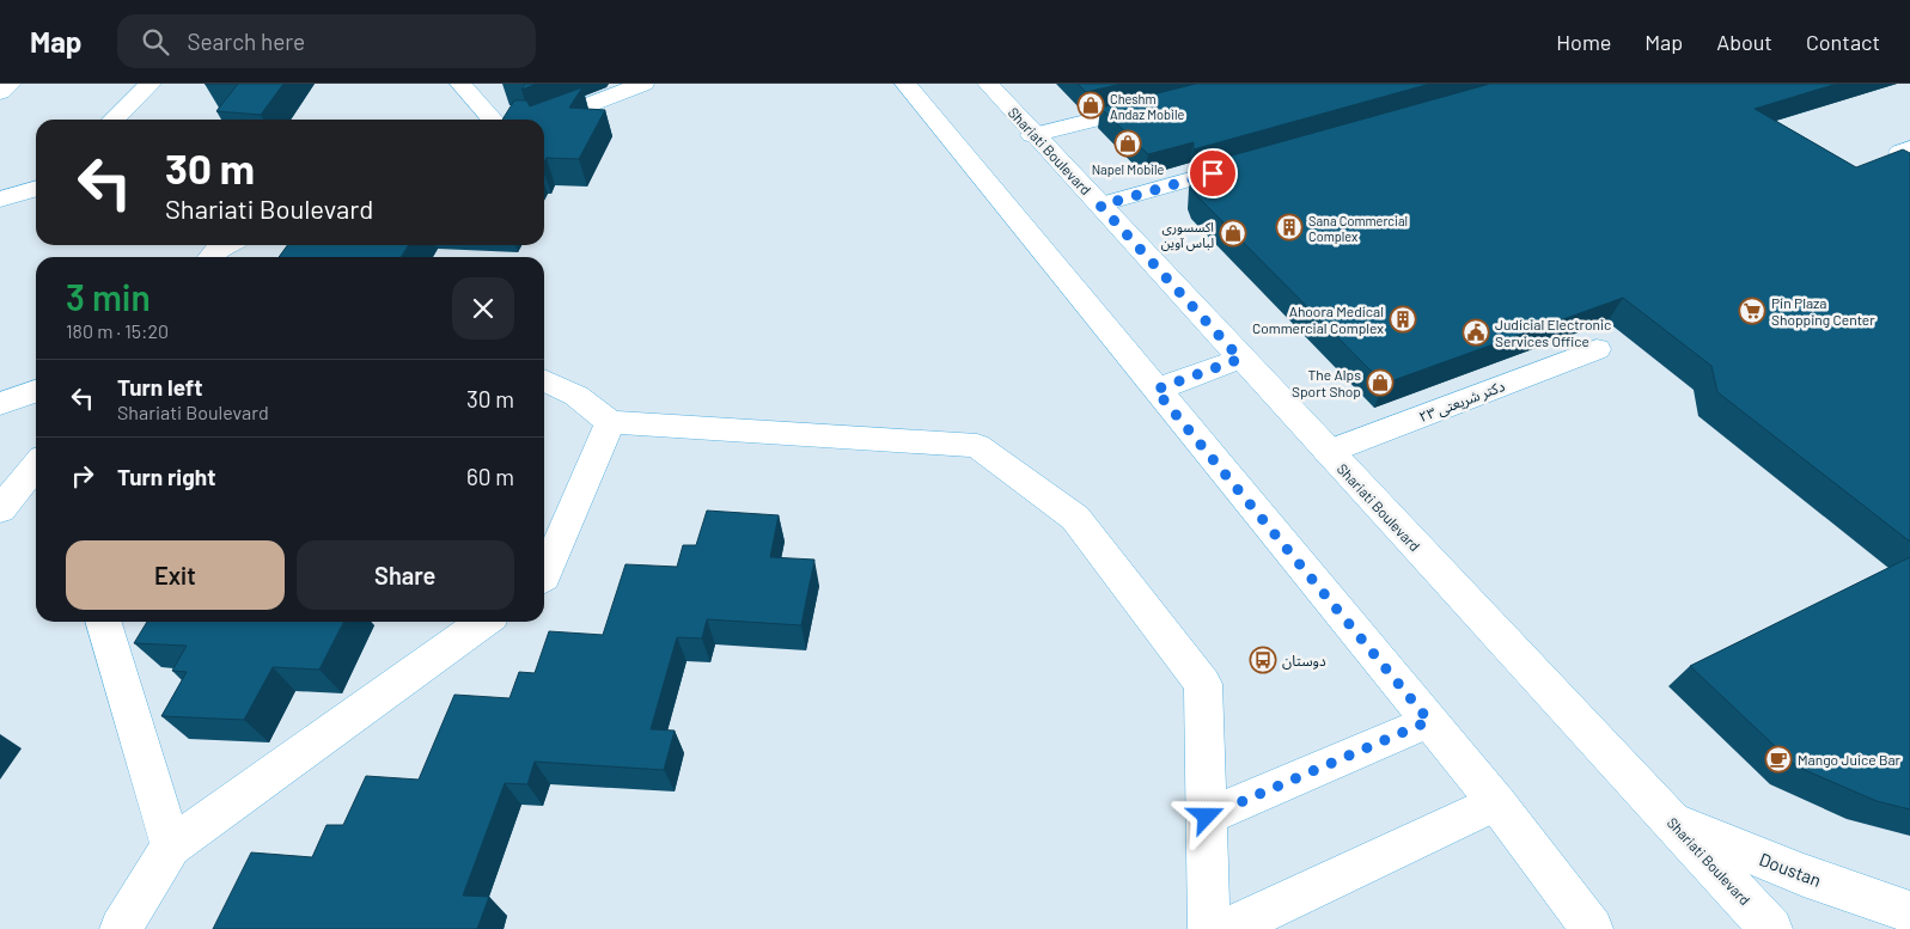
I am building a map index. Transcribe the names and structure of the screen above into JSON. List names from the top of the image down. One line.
{"streets":{"street":["Shariati Boulevard","۲۳ دکتر شریعتی","Doustan"]},"crossings":[["Shariati Boulevard","۲۳ دکتر شریعتی"],["Shariati Boulevard","Doustan"]],"places":{"shop":["Cheshm Andaz Mobile","Napel Mobile","اکسسوری لباس آوین","The Alps Sport Shop"],"building":["Sana Commercial Complex","Ahoora Medical Commercial Complex"],"supermarket":["Pin Plaza Shopping Center"],"public building":["Judicial Electronic Services Office"],"bus stop":["دوستان"],"cafe":["Mango Juice Bar"]},"page":{"header":"Map","search":"Search here","nav":["Home","Map","About","Contact"],"turn":["30 m","Shariati Boulevard"],"heading":["3 min","180 m · 15:20"],"list":[{"name":"Turn left","note":"Shariati Boulevard","value":"30 m"},{"name":"Turn right","value":"60 m"}],"buttons":["Exit","Share"]}}
